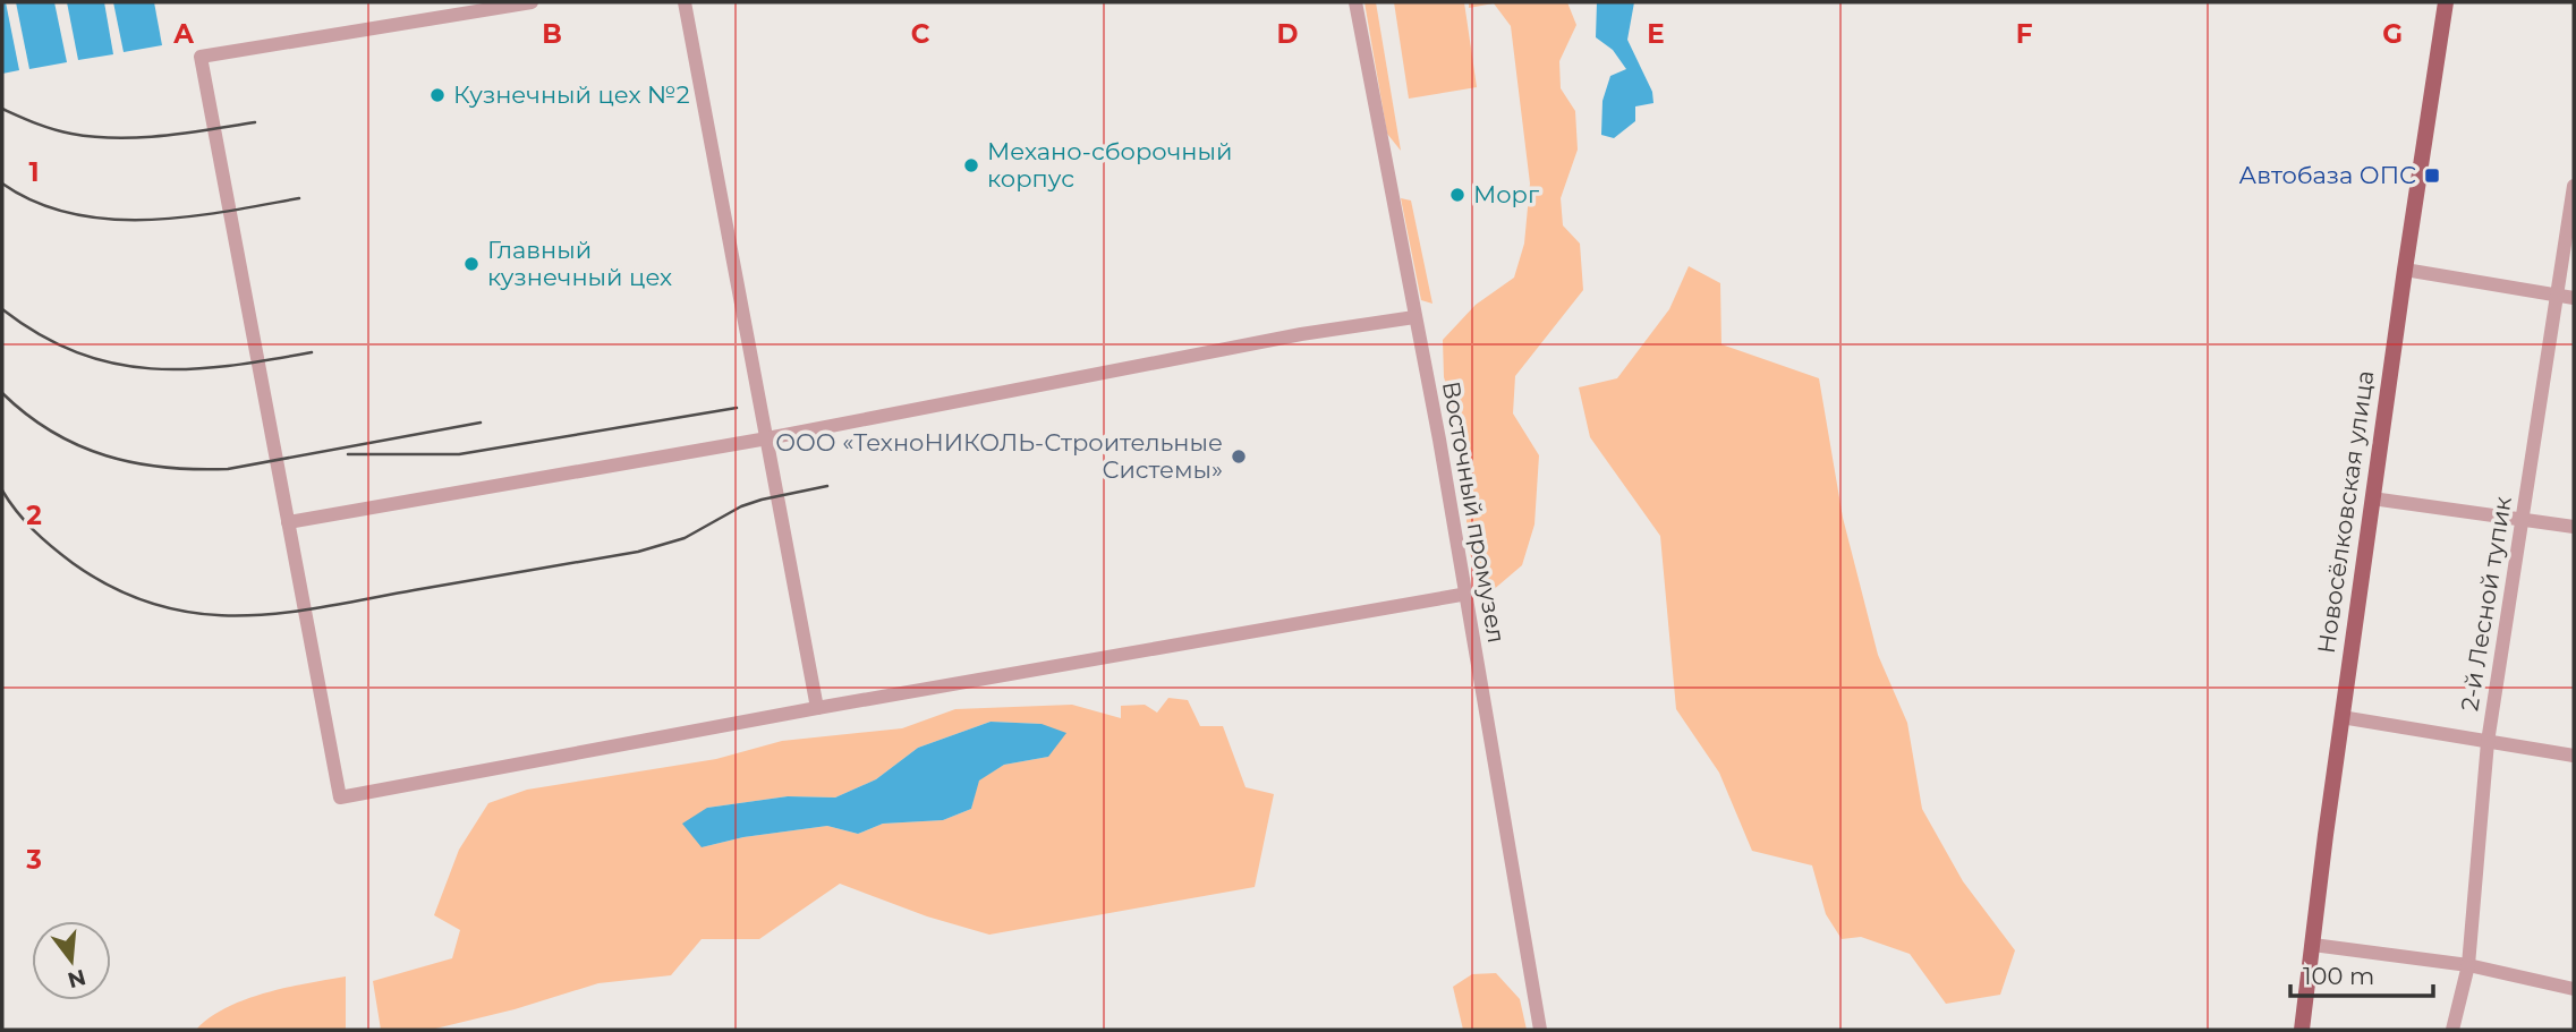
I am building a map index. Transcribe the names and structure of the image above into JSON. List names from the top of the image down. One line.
{"streets":{"main road":["Новосёлковская улица"],"street":["Восточный промузел","2-й Лесной тупик"]},"places":{"other":["Кузнечный цех №2","Механо-сборочный корпус","Морг","Главный кузнечный цех","ООО «ТехноНИКОЛЬ-Строительные Системы»"],"transit":["Автобаза ОПС"]},"scale_bar":"100 m","north":"bottom","grid":{"columns":["A","B","C","D","E","F","G"],"rows":["1","2","3"]}}
